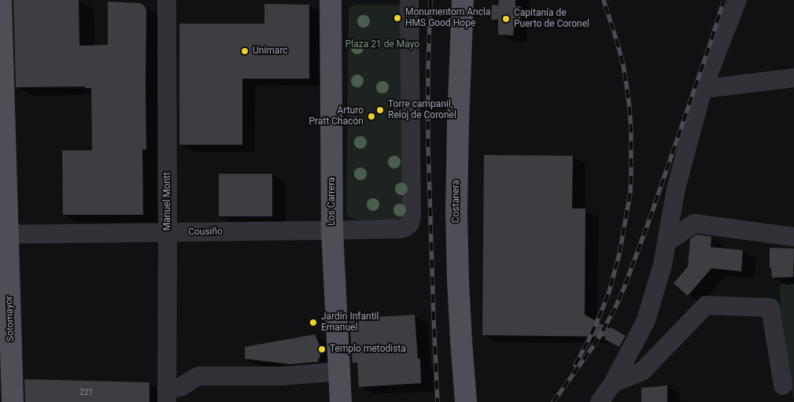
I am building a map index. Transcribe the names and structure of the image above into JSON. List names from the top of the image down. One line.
{"streets":{"main road":["Los Carrera","Costanera","Sotomayor"],"street":["Manuel Montt","Cousiño"]},"crossings":[["Manuel Montt","Cousiño"],["Los Carrera","Cousiño"],["Cousiño","Sotomayor"]],"parks":["Plaza 21 de Mayo"],"places":["Monumentom Ancla HMS Good Hope","Capitanía de Puerto de Coronel","Unimarc","Torre campanil, Reloj de Coronel","Arturo Pratt Chacón","Jardín Infantil Emanuel","Templo metodista"],"house_numbers":["221"]}
